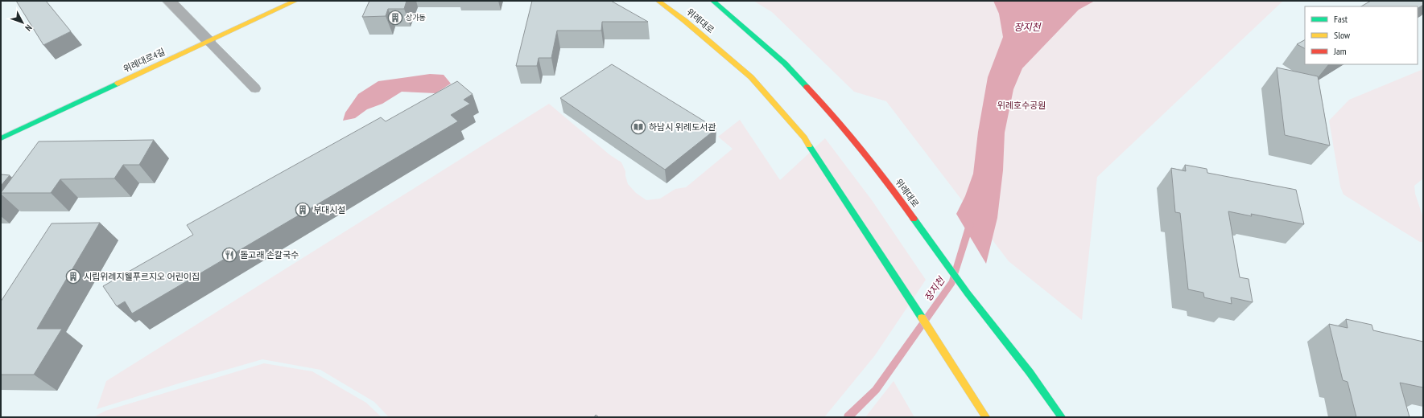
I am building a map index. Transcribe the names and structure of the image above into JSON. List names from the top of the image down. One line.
{"streets":{"main road":["위례대로","위례대로4길"]},"water":["장지천"],"parks":["위례호수공원"],"places":{"building":["상가동","부대시설","시립위례지웰푸르지오 어린이집"],"library":["하남시 위례도서관"],"restaurant":["돌고래 손칼국수"]},"legend":["Fast","Slow","Jam"],"north":"bottom right"}
